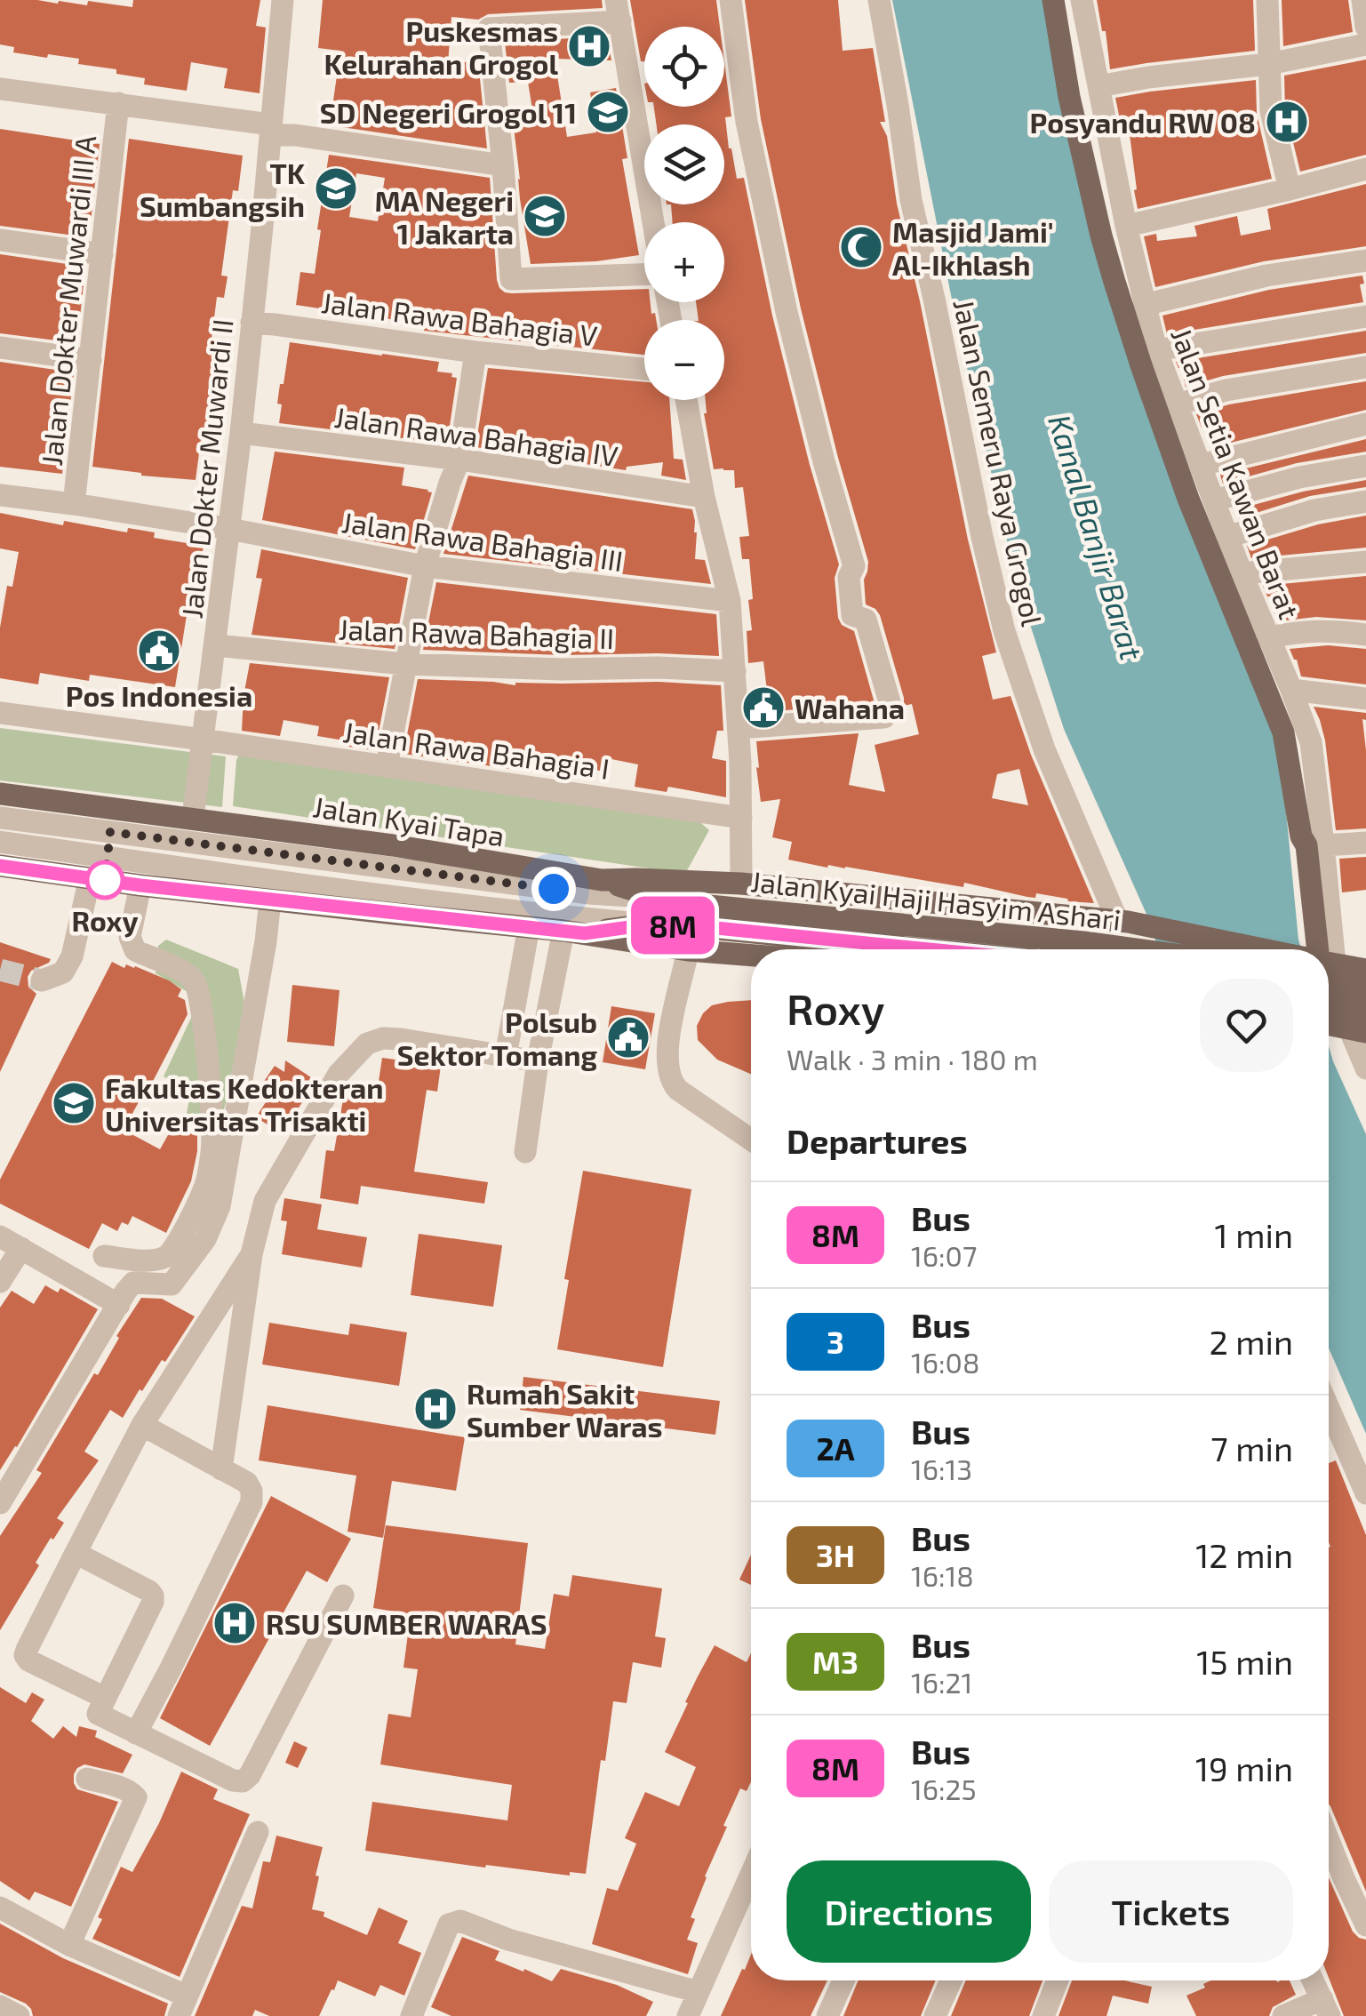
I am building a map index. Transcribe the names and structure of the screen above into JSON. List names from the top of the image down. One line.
{"streets":{"main road":["Jalan Setia Kawan Barat","Jalan Kyai Tapa","Jalan Kyai Haji Hasyim Ashari"],"street":["Jalan Dokter Muwardi III A","Jalan Rawa Bahagia V","Jalan Rawa Bahagia IV","Jalan Semeru Raya Grogol","Jalan Dokter Muwardi II","Jalan Rawa Bahagia III","Jalan Rawa Bahagia II","Jalan Rawa Bahagia I"]},"crossings":[["Jalan Dokter Muwardi III A","Jalan Rawa Bahagia III"],["Jalan Rawa Bahagia V","Jalan Dokter Muwardi II"],["Jalan Rawa Bahagia IV","Jalan Dokter Muwardi II"],["Jalan Semeru Raya Grogol","Jalan Kyai Tapa"],["Jalan Semeru Raya Grogol","Jalan Kyai Haji Hasyim Ashari"],["Jalan Dokter Muwardi II","Jalan Rawa Bahagia III"],["Jalan Dokter Muwardi II","Jalan Rawa Bahagia II"],["Jalan Dokter Muwardi II","Jalan Rawa Bahagia I"],["Jalan Dokter Muwardi II","Jalan Kyai Tapa"],["Jalan Kyai Tapa","Jalan Kyai Haji Hasyim Ashari"]],"water":["Kanal Banjir Barat"],"places":{"hospital":["Puskesmas Kelurahan Grogol","Posyandu RW 08","Rumah Sakit Sumber Waras","RSU SUMBER WARAS"],"school or university":["SD Negeri Grogol 11","TK Sumbangsih","MA Negeri 1 Jakarta","Fakultas Kedokteran Universitas Trisakti"],"mosque":["Masjid Jami' Al-Ikhlash"],"public building":["Pos Indonesia","Wahana","Polsub Sektor Tomang"],"other":["Roxy"]},"lines":["bus line 8M"],"page":{"on_map":"8M","map_buttons":["+","−"],"heading":[["Roxy","Walk · 3 min · 180 m"],"Departures"],"list":[{"mark":"8M","name":"Bus","note":"16:07","value":"1 min"},{"mark":"3","name":"Bus","note":"16:08","value":"2 min"},{"mark":"2A","name":"Bus","note":"16:13","value":"7 min"},{"mark":"3H","name":"Bus","note":"16:18","value":"12 min"},{"mark":"M3","name":"Bus","note":"16:21","value":"15 min"},{"mark":"8M","name":"Bus","note":"16:25","value":"19 min"}],"buttons":["Directions","Tickets"]}}
